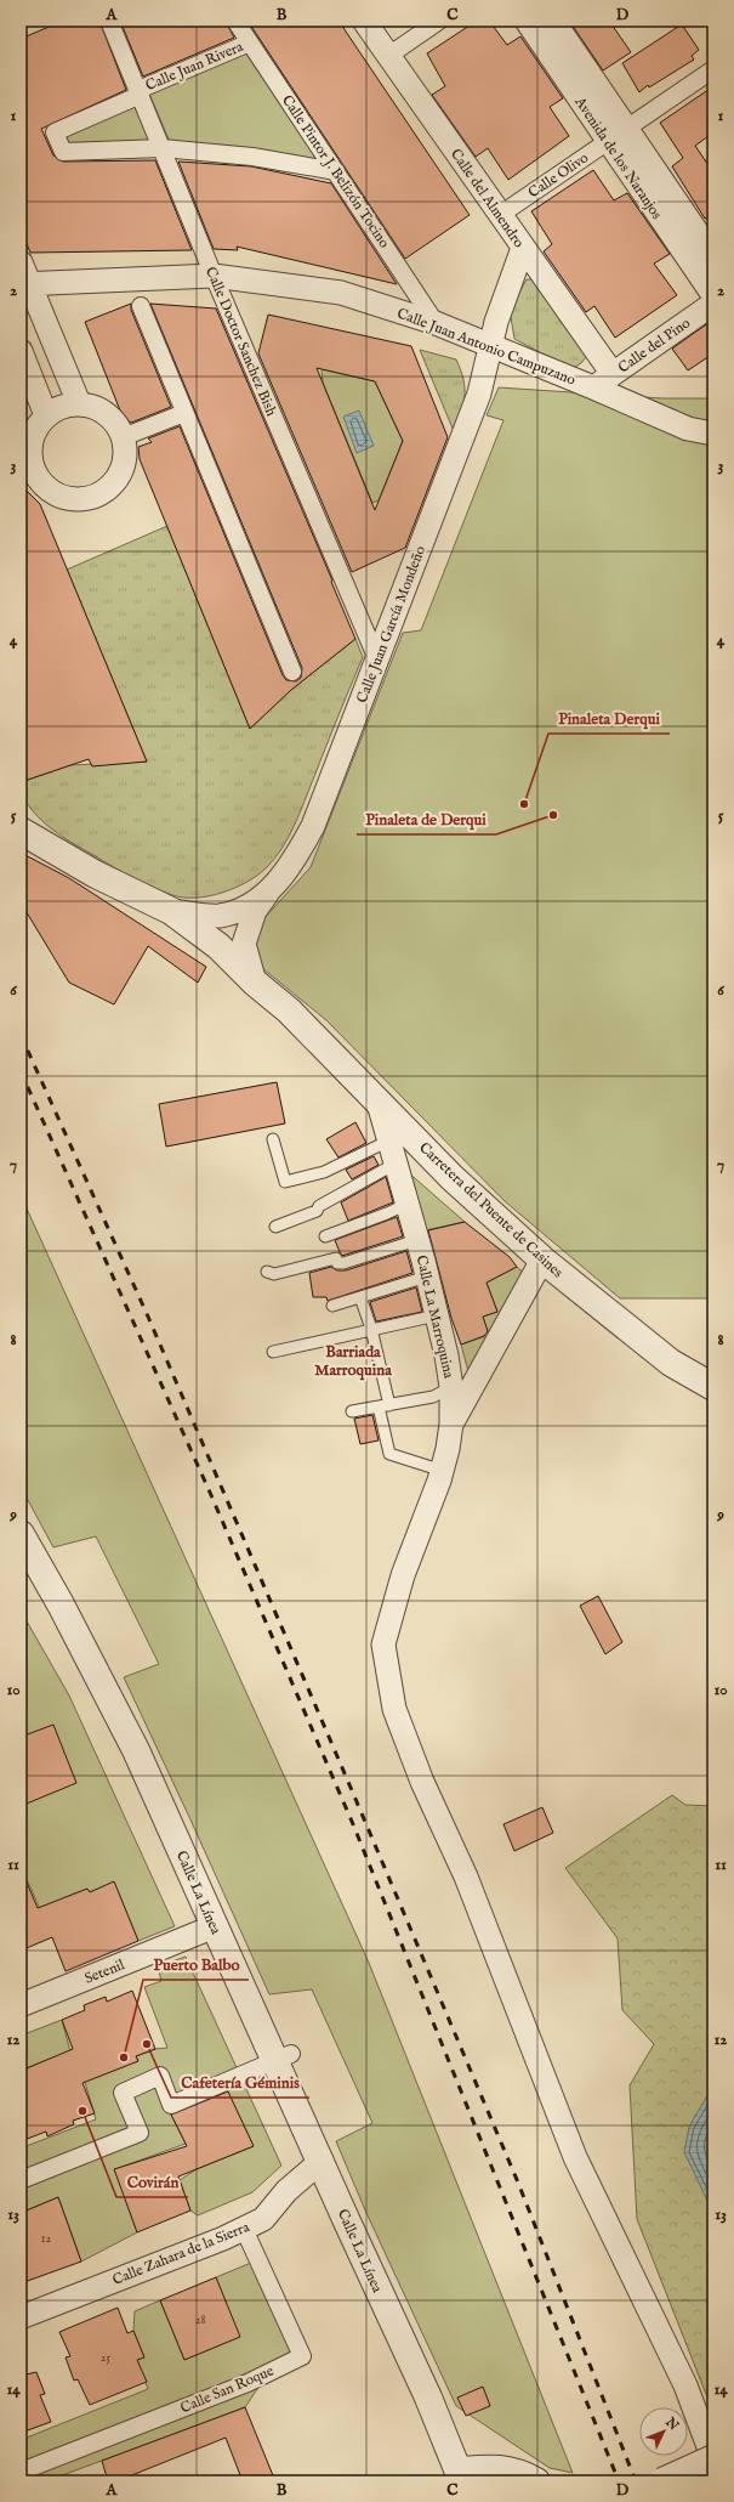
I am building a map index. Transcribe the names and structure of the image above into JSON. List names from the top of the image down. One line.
{"streets":{"street":["Calle Juan Rivera","Avenida de los Naranjos","Calle Pintor J. Belizón Tocino","Calle Olivo","Calle del Almendro","Calle Doctor Sanchez Bish","Calle del Pino","Calle Juan Antonio Campuzano","Calle Juan García Mondeño","Carretera del Puente de Casines","Calle La Marroquina","Calle La Línea","Setenil","Calle Zahara de la Sierra","Calle San Roque"]},"crossings":[["Calle Juan Rivera","Calle Pintor J. Belizón Tocino"],["Calle Juan Rivera","Calle Doctor Sanchez Bish"],["Avenida de los Naranjos","Calle Olivo"],["Calle Pintor J. Belizón Tocino","Calle Juan Antonio Campuzano"],["Calle Olivo","Calle del Almendro"],["Calle del Almendro","Calle del Pino"],["Calle del Almendro","Calle Juan García Mondeño"],["Calle Doctor Sanchez Bish","Calle Juan Antonio Campuzano"],["Calle Doctor Sanchez Bish","Calle Juan García Mondeño"],["Calle del Pino","Calle Juan Antonio Campuzano"],["Calle Juan Antonio Campuzano","Calle Juan García Mondeño"],["Calle Juan García Mondeño","Carretera del Puente de Casines"],["Carretera del Puente de Casines","Calle La Marroquina"],["Calle La Línea","Setenil"],["Calle La Línea","Calle Zahara de la Sierra"],["Calle Zahara de la Sierra","Calle San Roque"]],"districts":["Barriada Marroquina"],"places":["Pinaleta Derqui","Pinaleta de Derqui","Cafetería Géminis","Puerto Balbo","Covirán"],"house_numbers":["12","28","25"],"north":"top right","grid":{"columns":["A","B","C","D"],"rows":["1","2","3","4","5","6","7","8","9","10","11","12","13","14"]}}
